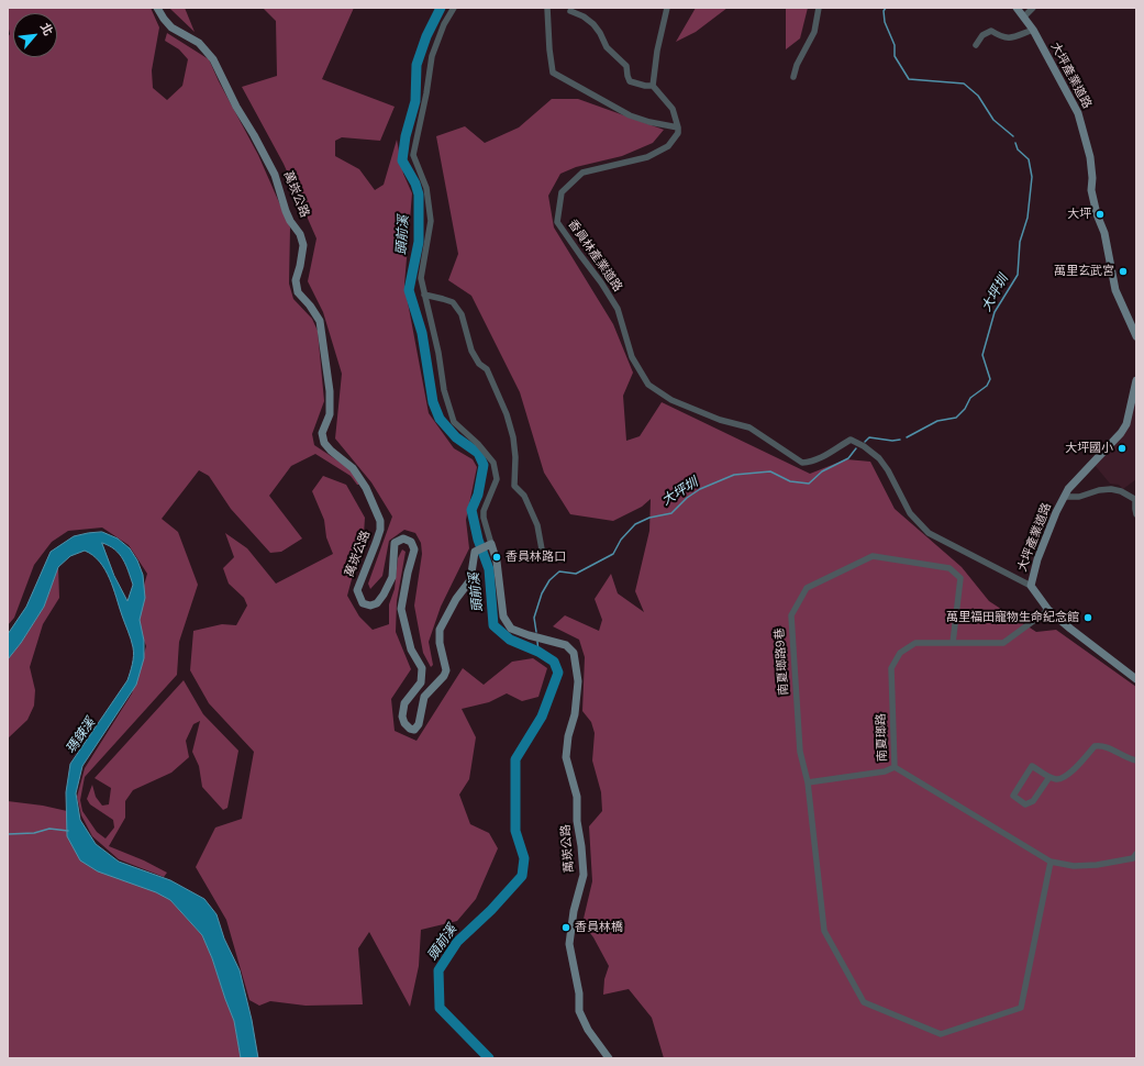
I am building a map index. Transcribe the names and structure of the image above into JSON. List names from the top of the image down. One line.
{"streets":{"street":["大坪產業道路","萬崁公路","香員林產業道路","南夏瑯路9巷","南夏瑯路"]},"crossings":[["大坪產業道路","香員林產業道路"],["大坪產業道路","南夏瑯路"],["南夏瑯路9巷","南夏瑯路"]],"water":["頭前溪","大坪圳","瑪鋉溪"],"places":["大坪","萬里玄武宮","大坪國小","香員林路口","萬里福田寵物生命紀念館","香員林橋"],"north":"top right"}
